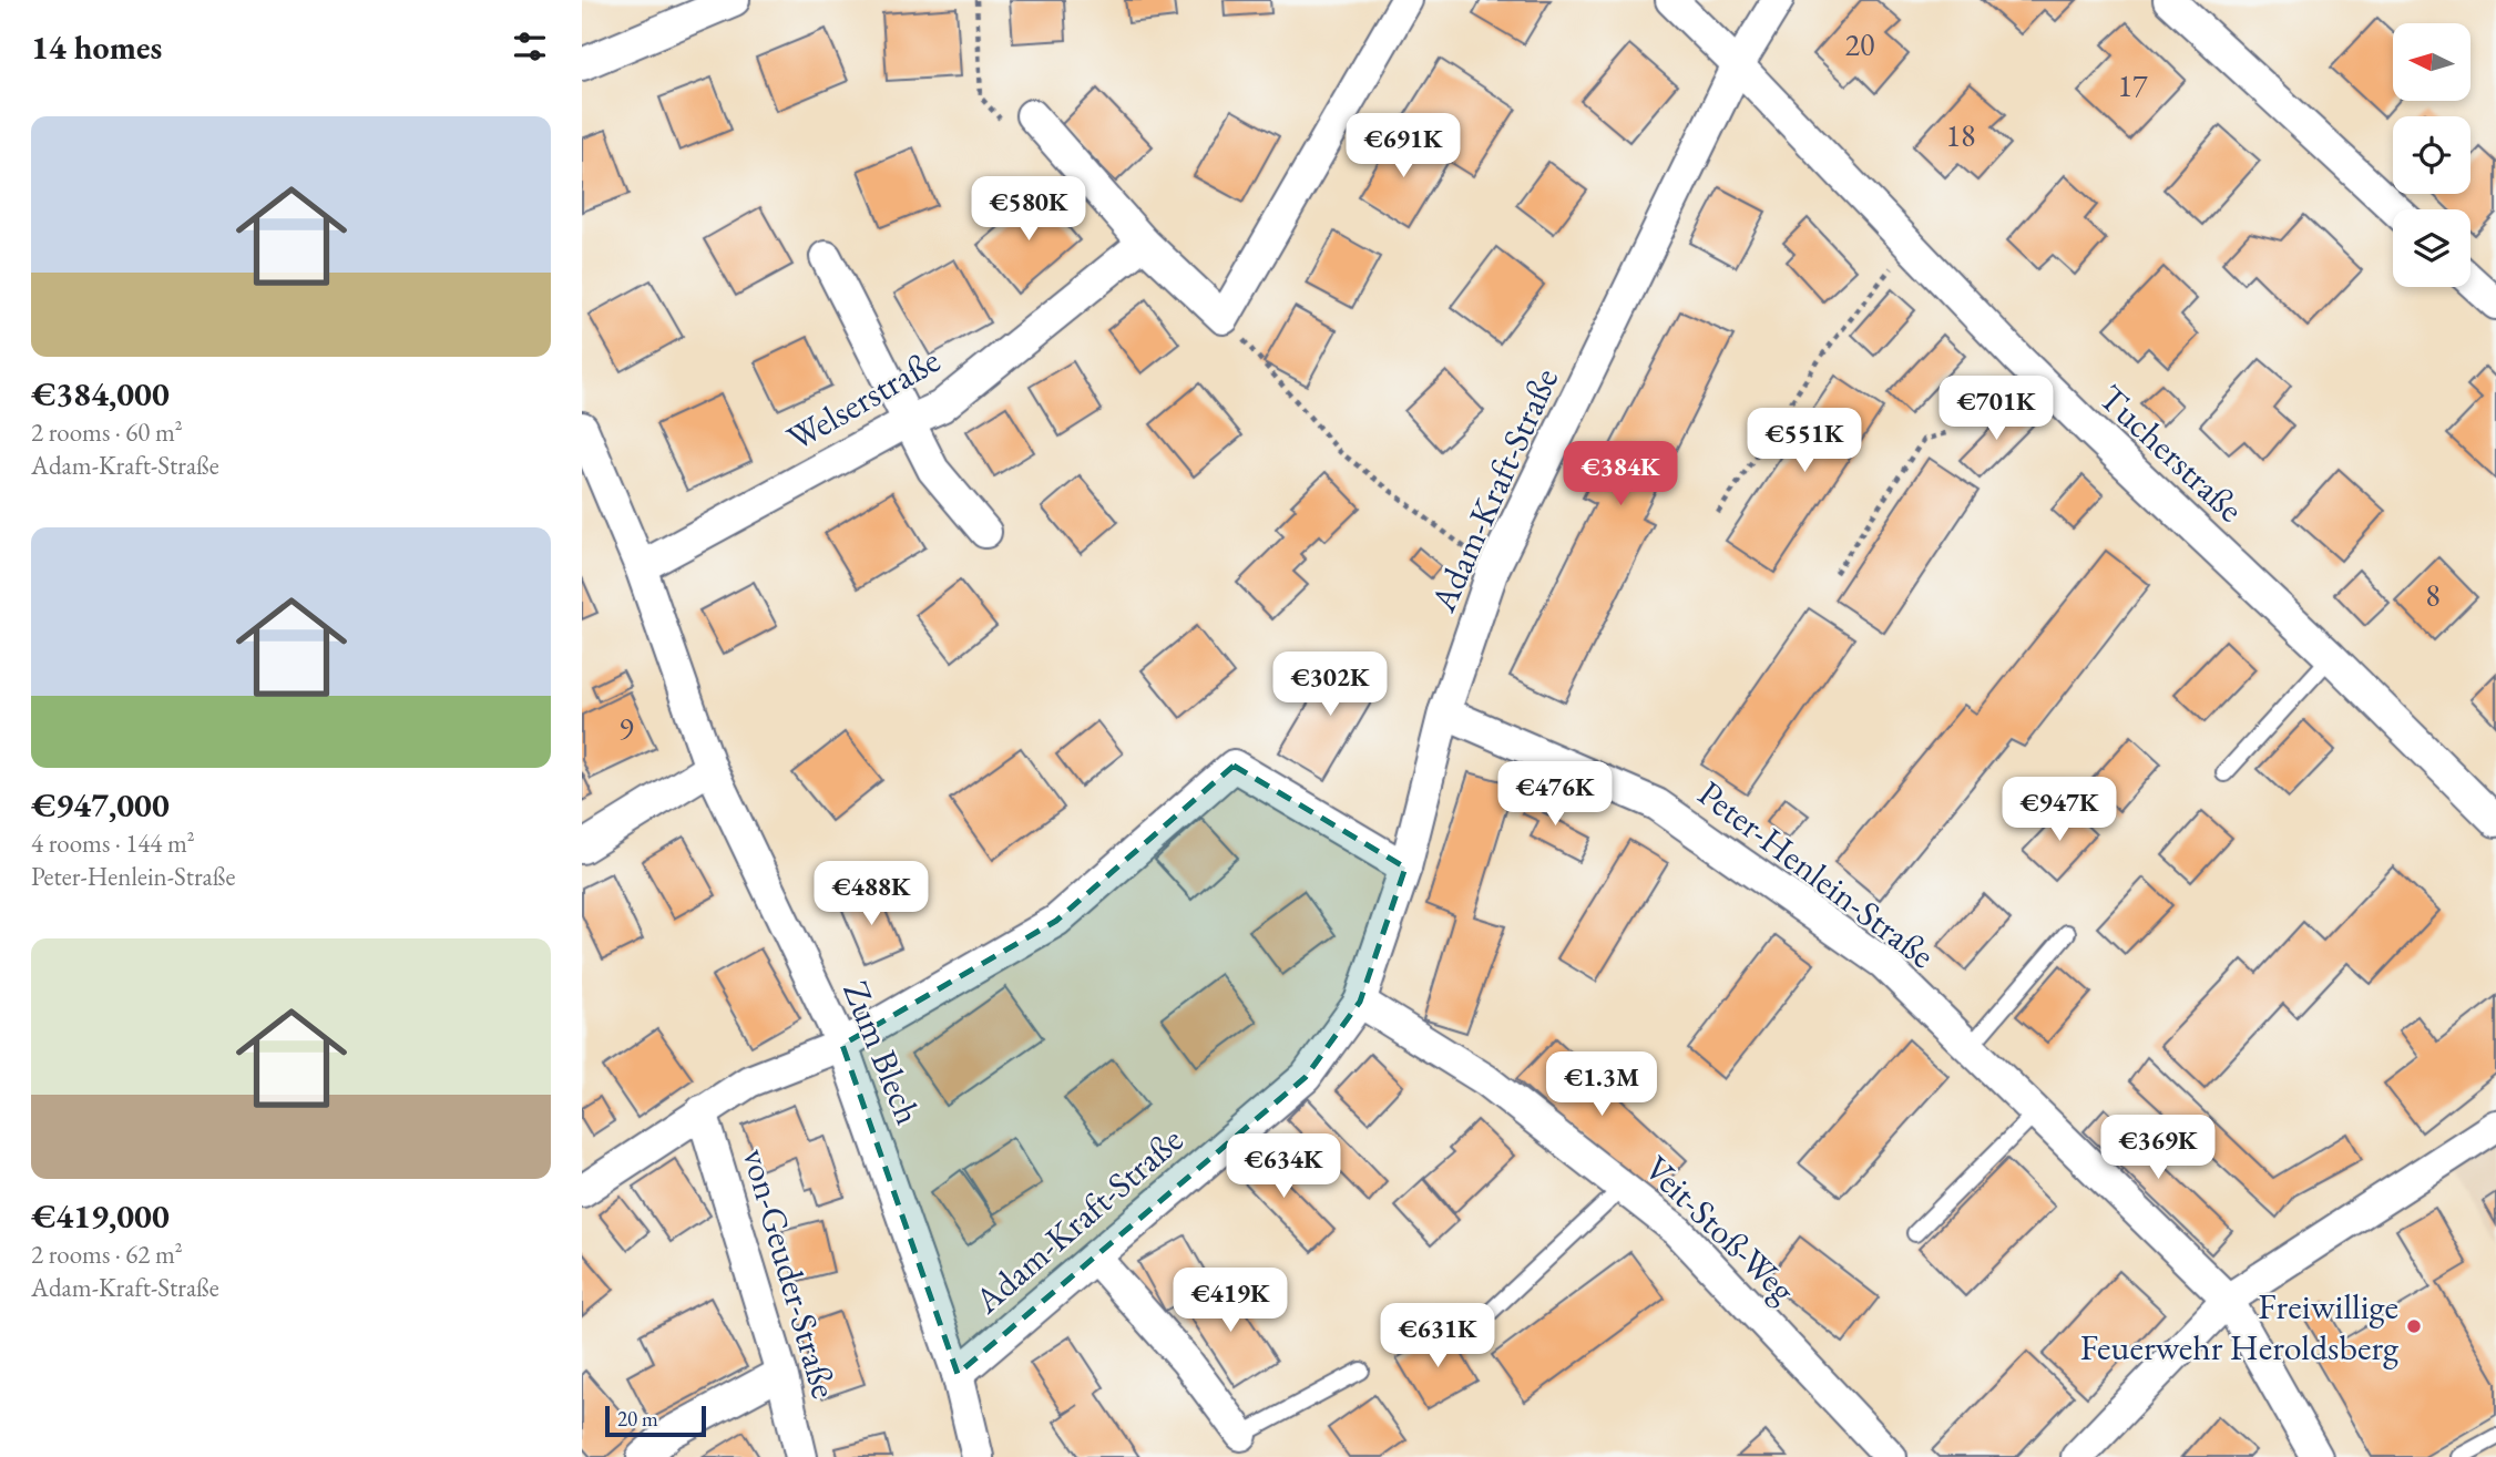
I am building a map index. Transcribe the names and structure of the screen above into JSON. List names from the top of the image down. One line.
{"streets":{"street":["Welserstraße","Tucherstraße","Adam-Kraft-Straße","Peter-Henlein-Straße","Zum Blech","Veit-Stoß-Weg","von-Geuder-Straße"]},"crossings":[["Welserstraße","Zum Blech"],["Tucherstraße","Adam-Kraft-Straße"],["Adam-Kraft-Straße","Peter-Henlein-Straße"],["Adam-Kraft-Straße","Zum Blech"],["Adam-Kraft-Straße","Veit-Stoß-Weg"]],"places":["Freiwillige Feuerwehr Heroldsberg"],"house_numbers":["20","17","18","8","9"],"scale_bar":"20 m","north":"left","page":{"heading":"14 homes","list":[{"name":"€384,000","note":"2 rooms · 60 m² · Adam-Kraft-Straße"},{"name":"€947,000","note":"4 rooms · 144 m² · Peter-Henlein-Straße"},{"name":"€419,000","note":"2 rooms · 62 m² · Adam-Kraft-Straße"}],"price":["€691K","€580K","€701K","€551K","€384K","€302K","€476K","€947K","€488K","€1.3M","€369K","€634K","€419K","€631K"],"scale":"20 m"}}
